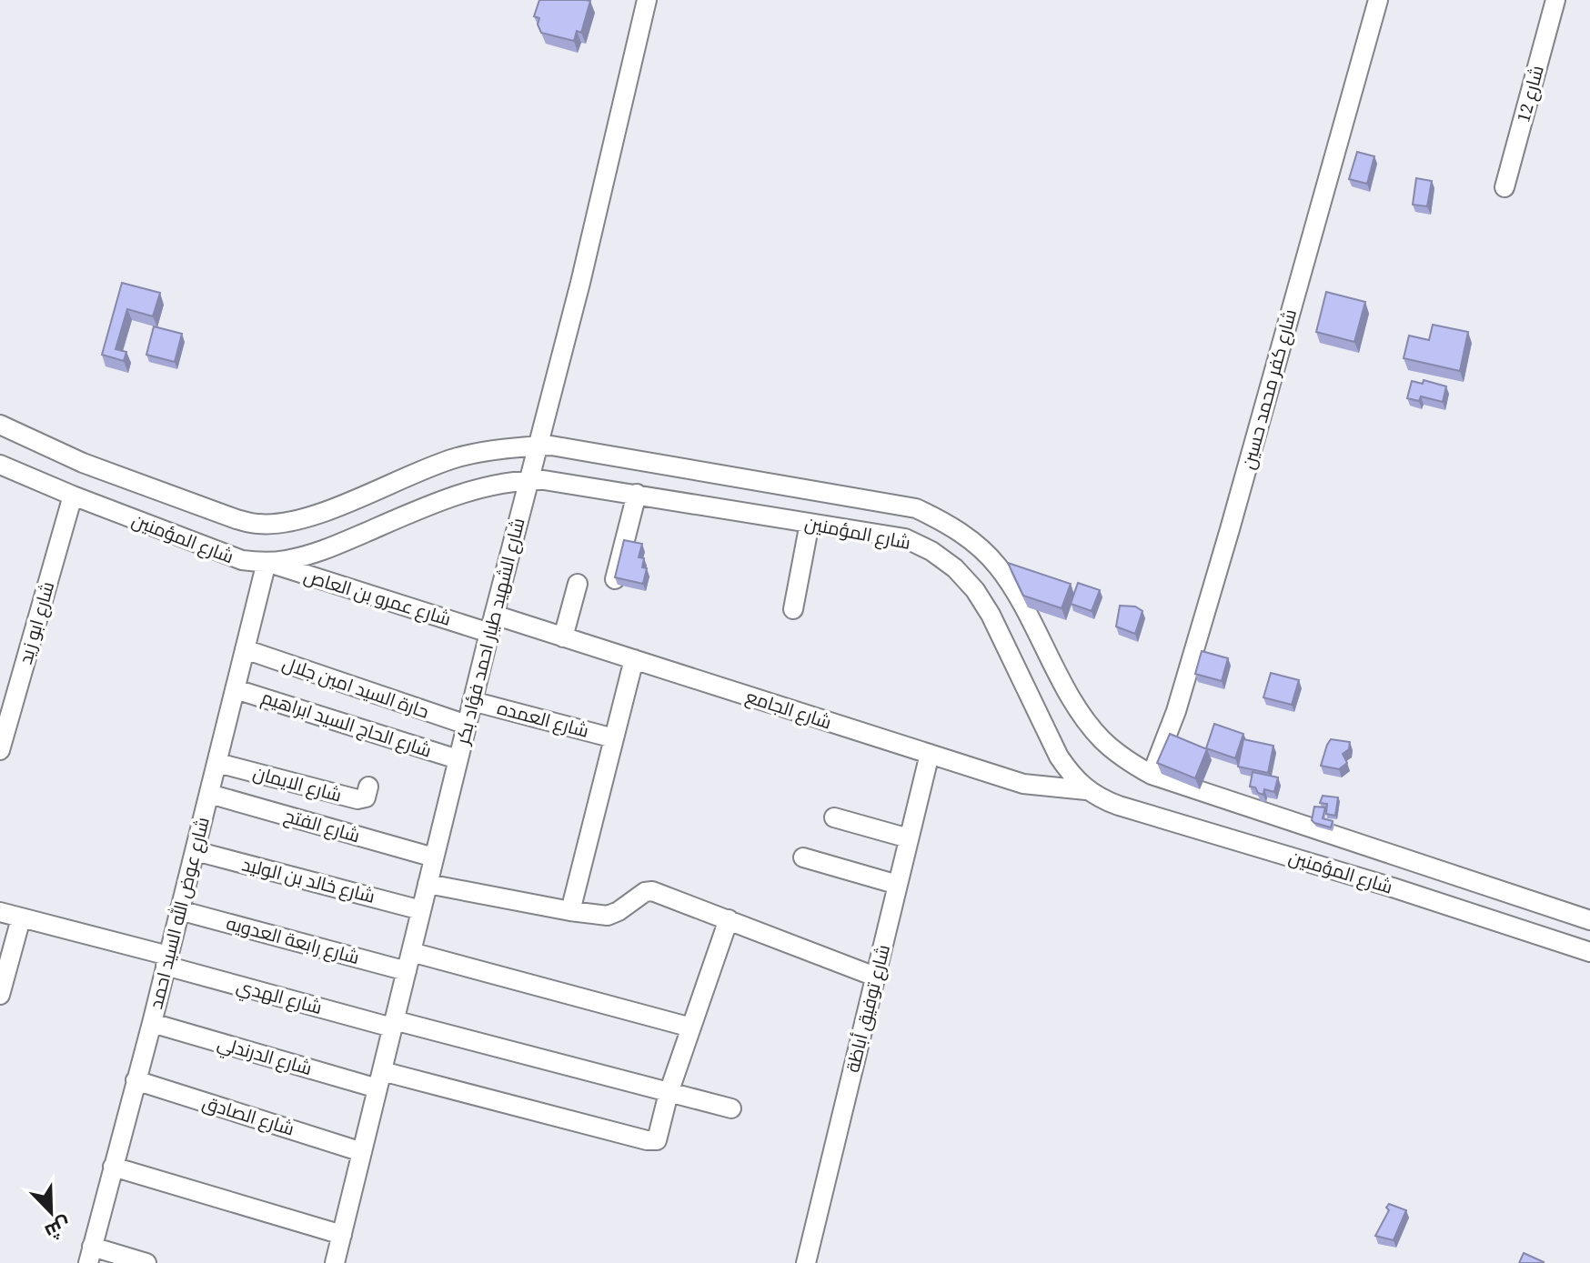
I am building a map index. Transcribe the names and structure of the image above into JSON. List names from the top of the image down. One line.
{"streets":{"street":["شارع 12","شارع كفر محمد حسين","شارع المؤمنين","شارع عمرو بن العاص","شارع ابو زيد","شارع الشهيد طيار احمد فؤاد بكر","حارة السيد امين جلال","شارع الجامع","شارع العمده","شارع الحاج السيد ابراهيم","شارع الايمان","شارع الفتح","شارع خالد بن الوليد","شارع عوض الله السيد احمد","شارع رابعة العدويه","شارع الهدي","شارع توفيق أباظة","شارع الدرندلي","شارع الصادق"]},"crossings":[["شارع كفر محمد حسين","شارع المؤمنين"],["شارع المؤمنين","شارع عمرو بن العاص"],["شارع المؤمنين","شارع ابو زيد"],["شارع المؤمنين","شارع الشهيد طيار احمد فؤاد بكر"],["شارع المؤمنين","شارع الجامع"],["شارع المؤمنين","شارع عوض الله السيد احمد"],["شارع عمرو بن العاص","شارع الشهيد طيار احمد فؤاد بكر"],["شارع عمرو بن العاص","شارع الجامع"],["شارع عمرو بن العاص","شارع عوض الله السيد احمد"],["شارع الشهيد طيار احمد فؤاد بكر","حارة السيد امين جلال"],["شارع الشهيد طيار احمد فؤاد بكر","شارع الجامع"],["شارع الشهيد طيار احمد فؤاد بكر","شارع العمده"],["شارع الشهيد طيار احمد فؤاد بكر","شارع الحاج السيد ابراهيم"],["شارع الشهيد طيار احمد فؤاد بكر","شارع الفتح"],["شارع الشهيد طيار احمد فؤاد بكر","شارع خالد بن الوليد"],["شارع الشهيد طيار احمد فؤاد بكر","شارع رابعة العدويه"],["شارع الشهيد طيار احمد فؤاد بكر","شارع الهدي"],["شارع الشهيد طيار احمد فؤاد بكر","شارع الدرندلي"],["شارع الشهيد طيار احمد فؤاد بكر","شارع الصادق"],["حارة السيد امين جلال","شارع عوض الله السيد احمد"],["شارع الجامع","شارع توفيق أباظة"],["شارع الحاج السيد ابراهيم","شارع عوض الله السيد احمد"],["شارع الايمان","شارع عوض الله السيد احمد"],["شارع الفتح","شارع عوض الله السيد احمد"],["شارع خالد بن الوليد","شارع عوض الله السيد احمد"],["شارع عوض الله السيد احمد","شارع رابعة العدويه"],["شارع عوض الله السيد احمد","شارع الهدي"],["شارع عوض الله السيد احمد","شارع الدرندلي"],["شارع عوض الله السيد احمد","شارع الصادق"],["شارع الهدي","شارع الدرندلي"]],"north":"bottom right"}
